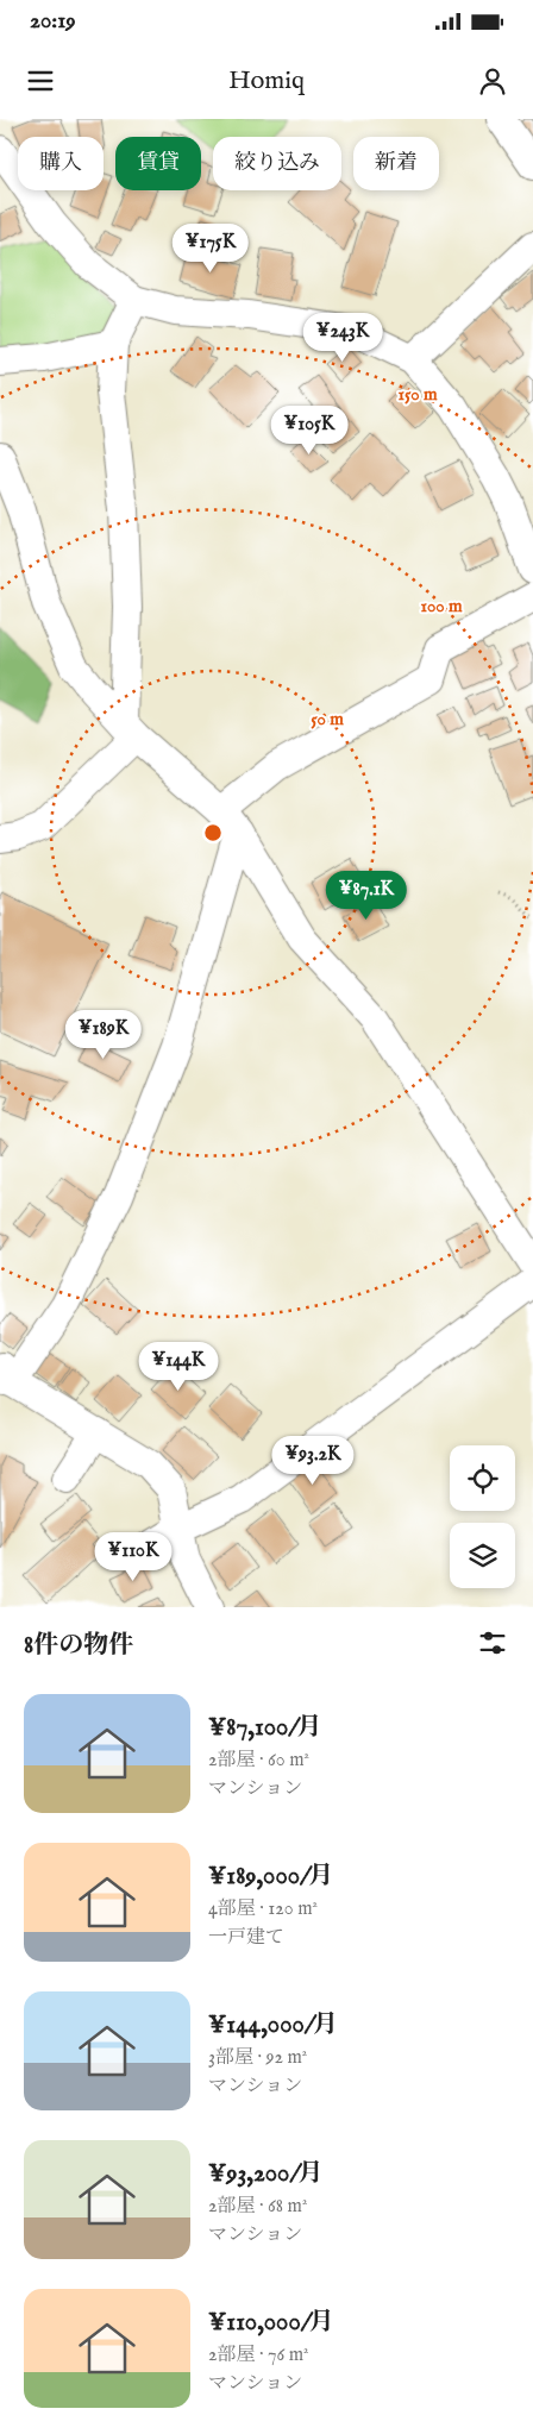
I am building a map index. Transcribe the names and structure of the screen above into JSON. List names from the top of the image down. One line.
{"page":{"status":"20:19","header":"Homiq","chip":["購入","賃貸","絞り込み","新着"],"price":["¥175K","¥243K","¥105K","¥87.1K","¥189K","¥144K","¥93.2K","¥110K"],"heading":"8件の物件","list":[{"name":"¥87,100/月","note":"2部屋 · 60 m² · マンション"},{"name":"¥189,000/月","note":"4部屋 · 120 m² · 一戸建て"},{"name":"¥144,000/月","note":"3部屋 · 92 m² · マンション"},{"name":"¥93,200/月","note":"2部屋 · 68 m² · マンション"},{"name":"¥110,000/月","note":"2部屋 · 76 m² · マンション"}]},"rings":["150 m","100 m","50 m"]}
